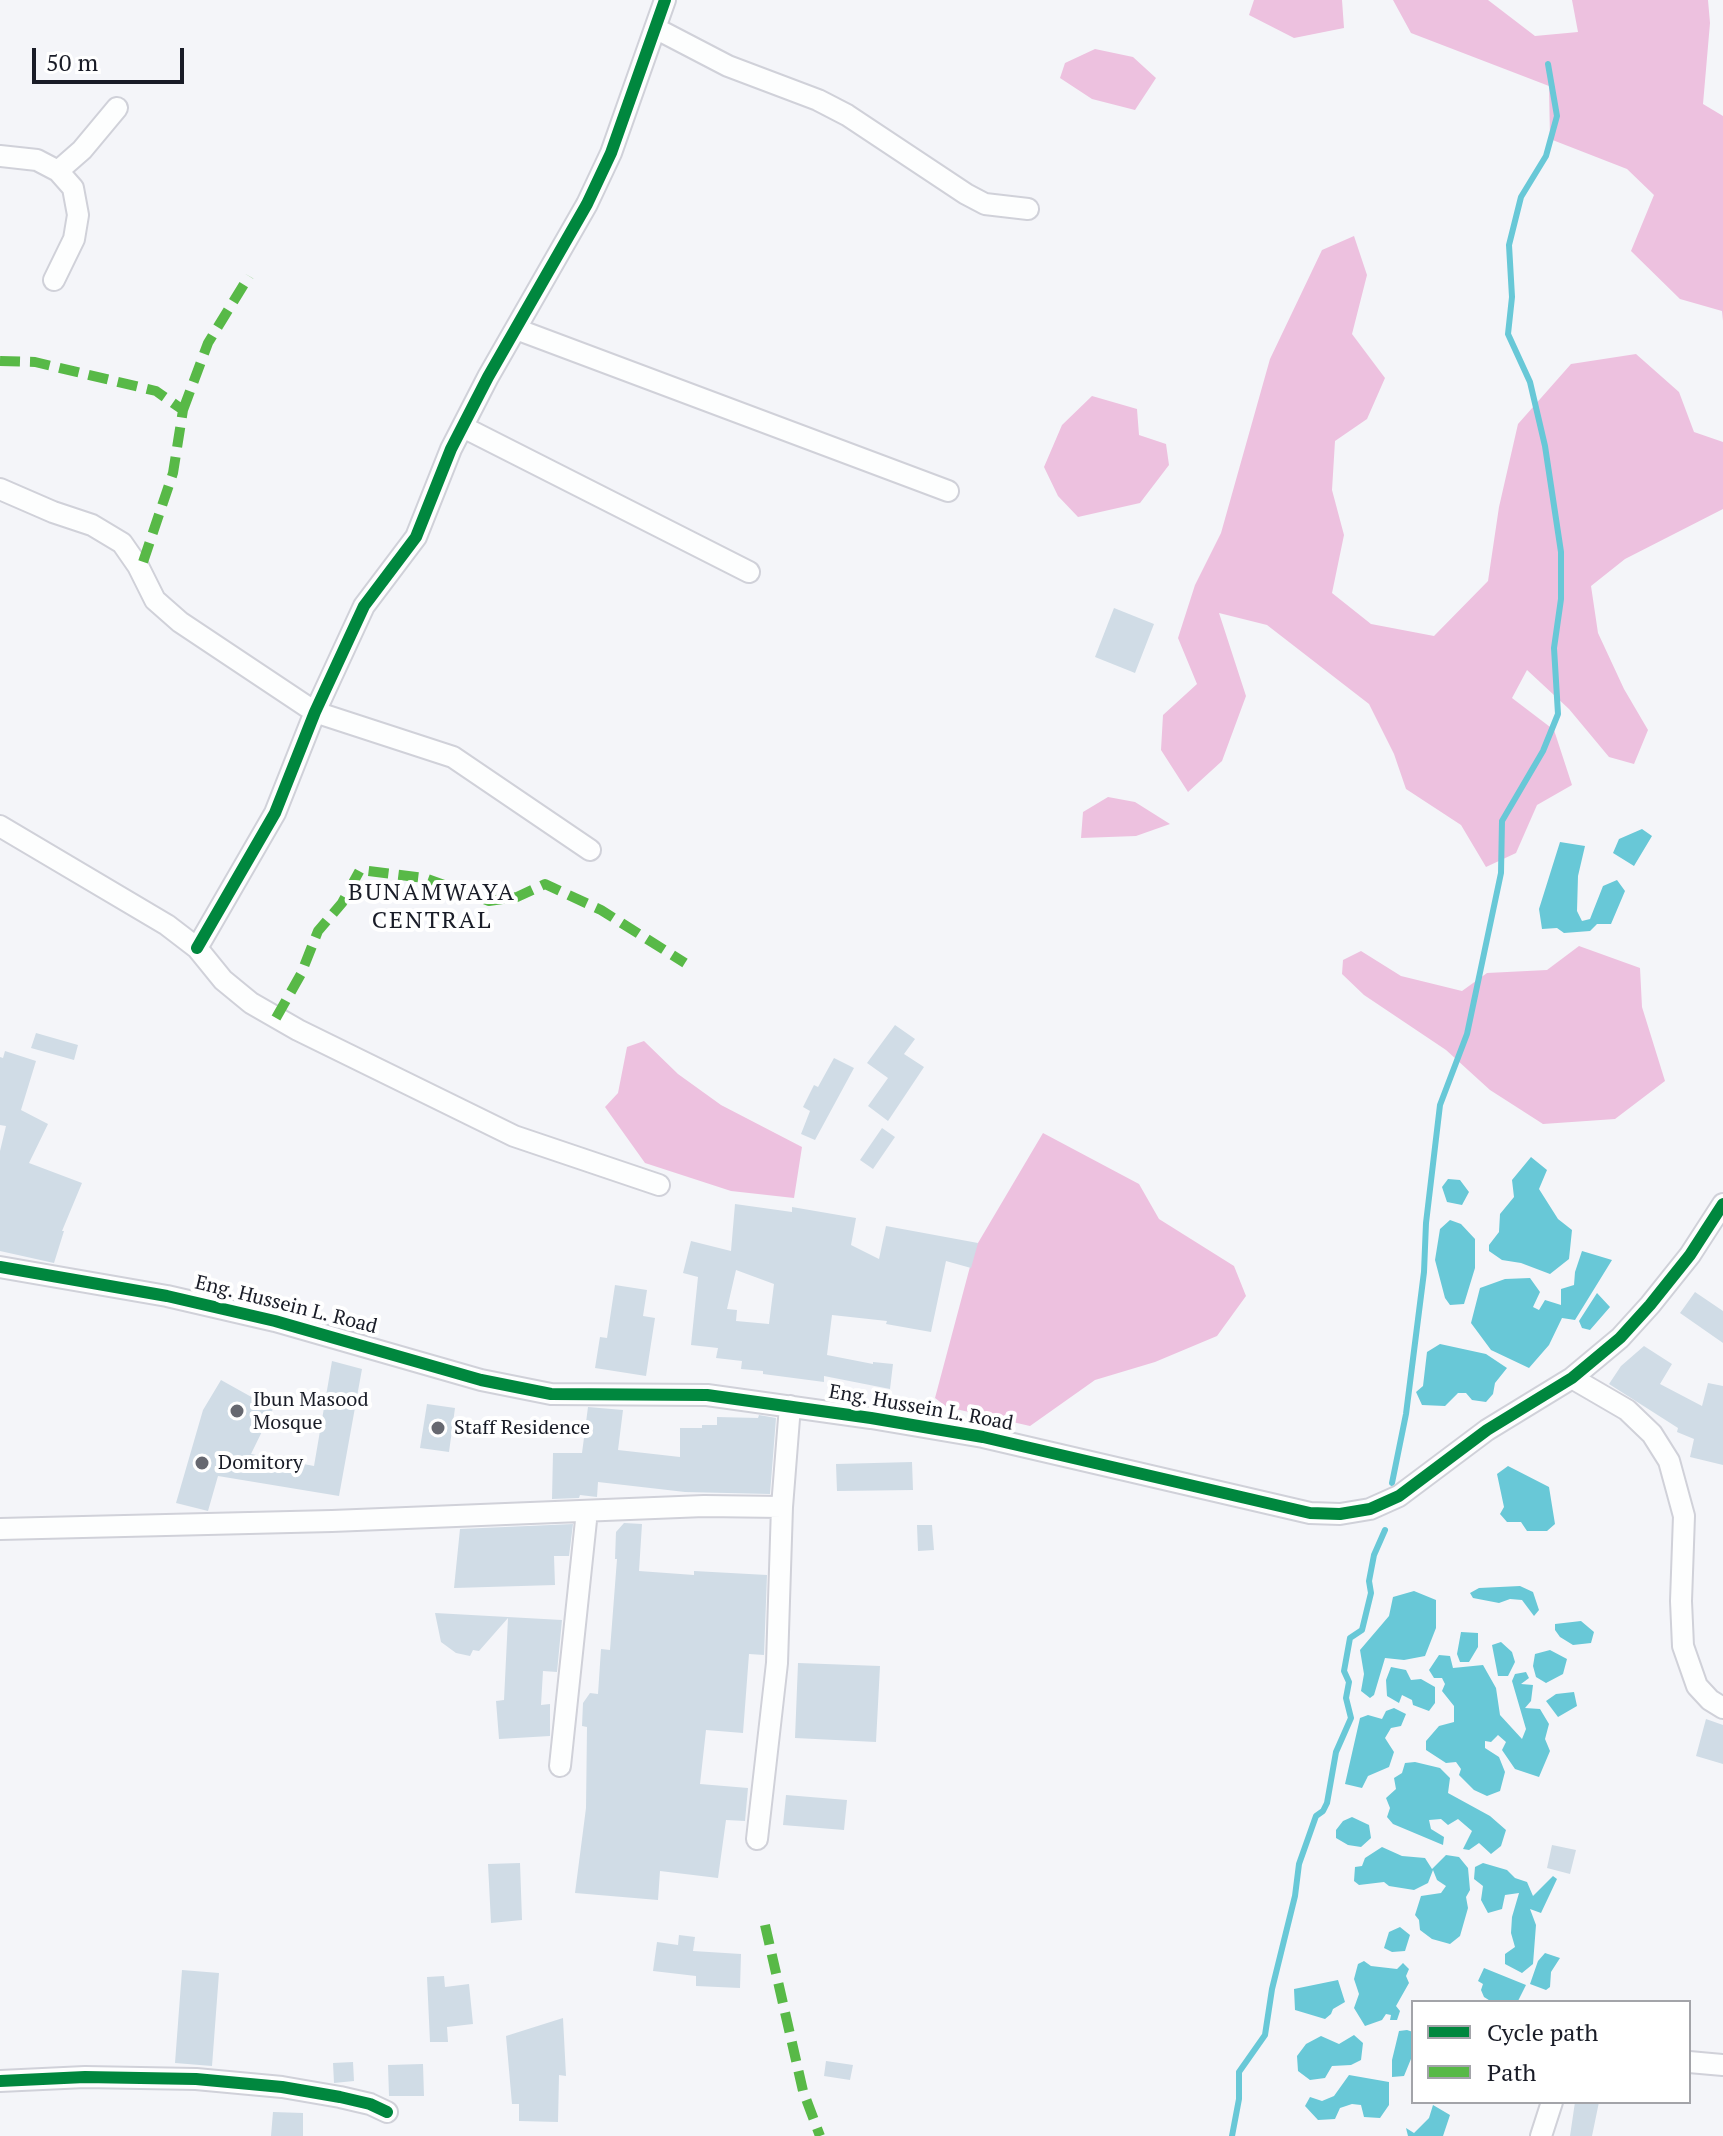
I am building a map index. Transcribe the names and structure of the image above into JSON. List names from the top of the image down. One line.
{"streets":{"street":["Eng. Hussein L. Road"]},"districts":["BUNAMWAYA CENTRAL"],"places":["Ibun Masood Mosque","Staff Residence","Domitory"],"legend":["Cycle path","Path"],"scale_bar":"50 m"}
